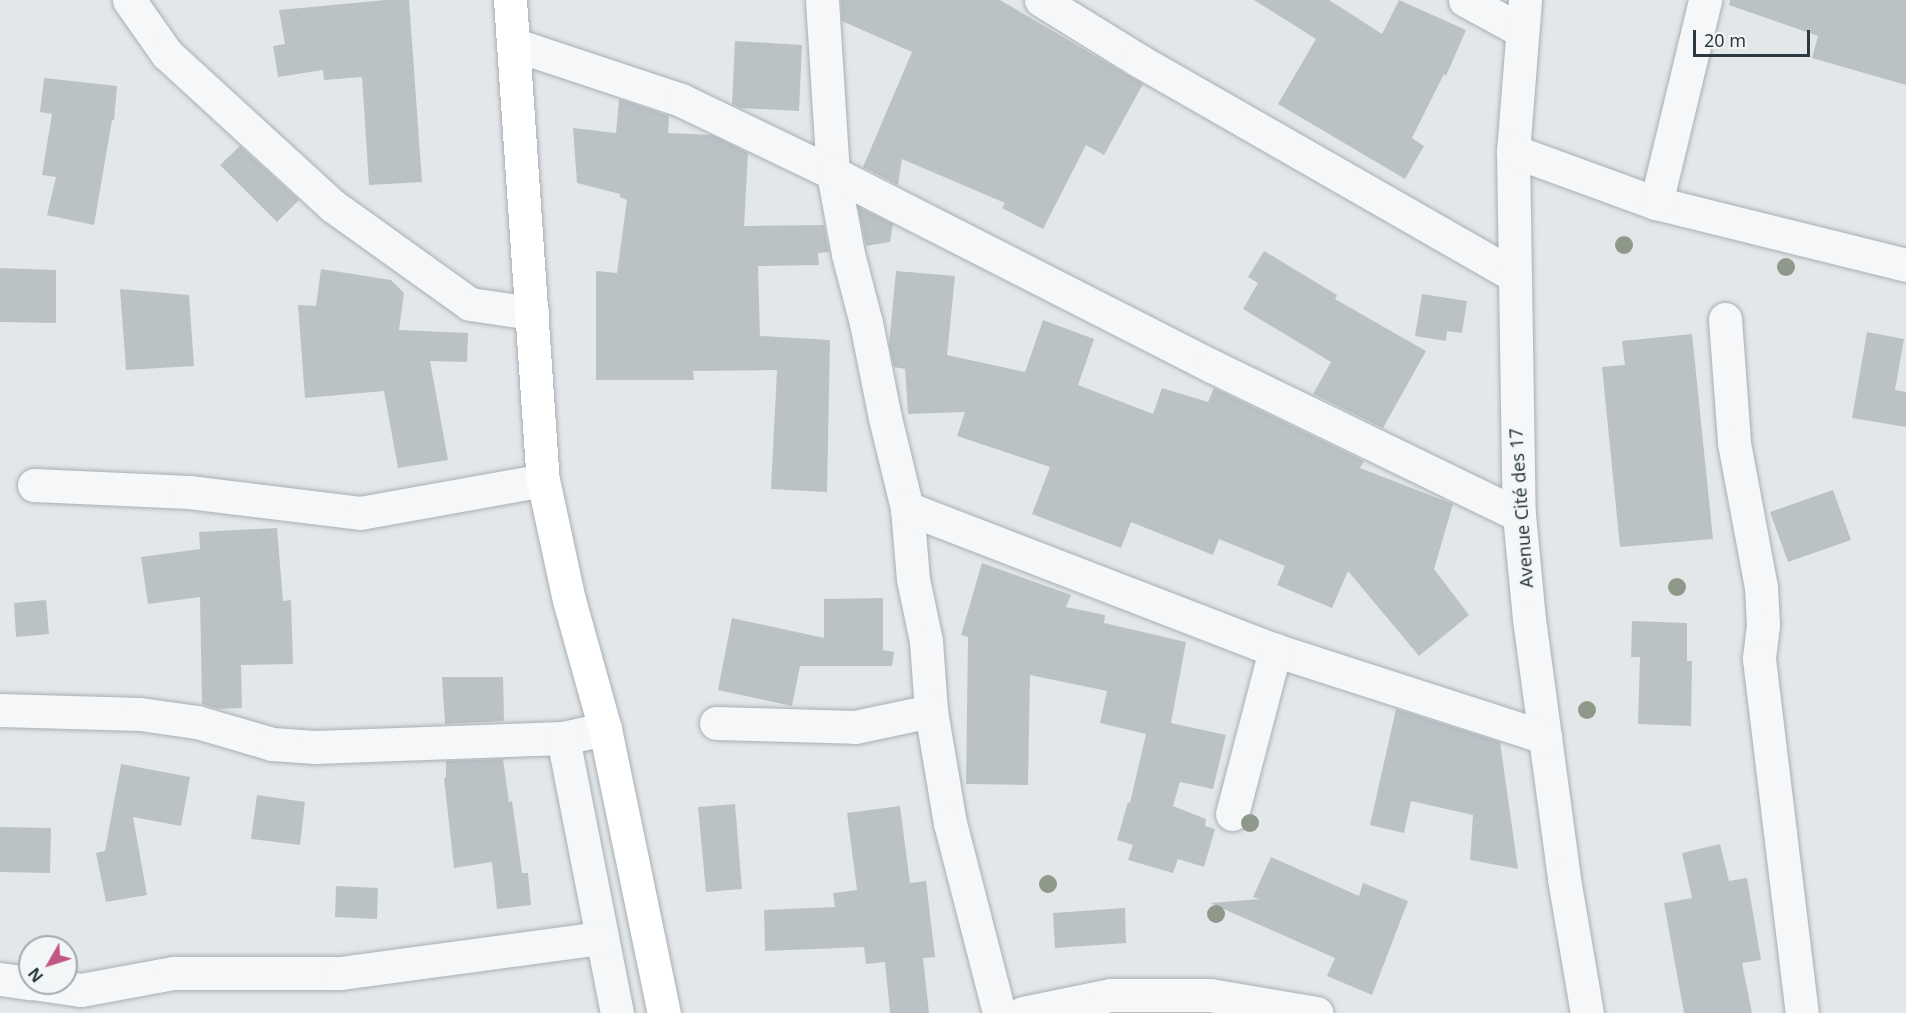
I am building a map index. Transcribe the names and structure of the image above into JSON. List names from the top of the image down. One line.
{"streets":{"street":["Avenue Cité des 17"]},"scale_bar":"20 m","north":"bottom left"}
